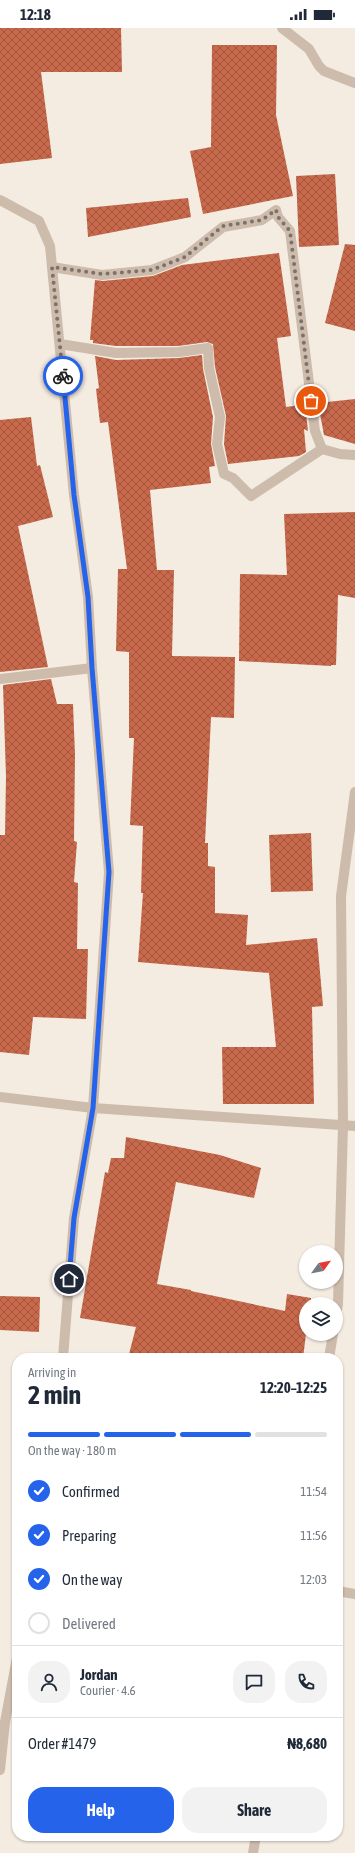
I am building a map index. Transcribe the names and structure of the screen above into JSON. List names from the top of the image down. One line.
{"north":"top right","page":{"status":"12:18","heading":["2 min","Arriving in","12:20–12:25"],"panel":["Jordan","Courier · 4.6","Order #1479","₦8,680"],"bar":"On the way · 180 m","list":[["Confirmed","11:54"],["Preparing","11:56"],["On the way","12:03"],"Delivered"],"buttons":["Help","Share"]}}
